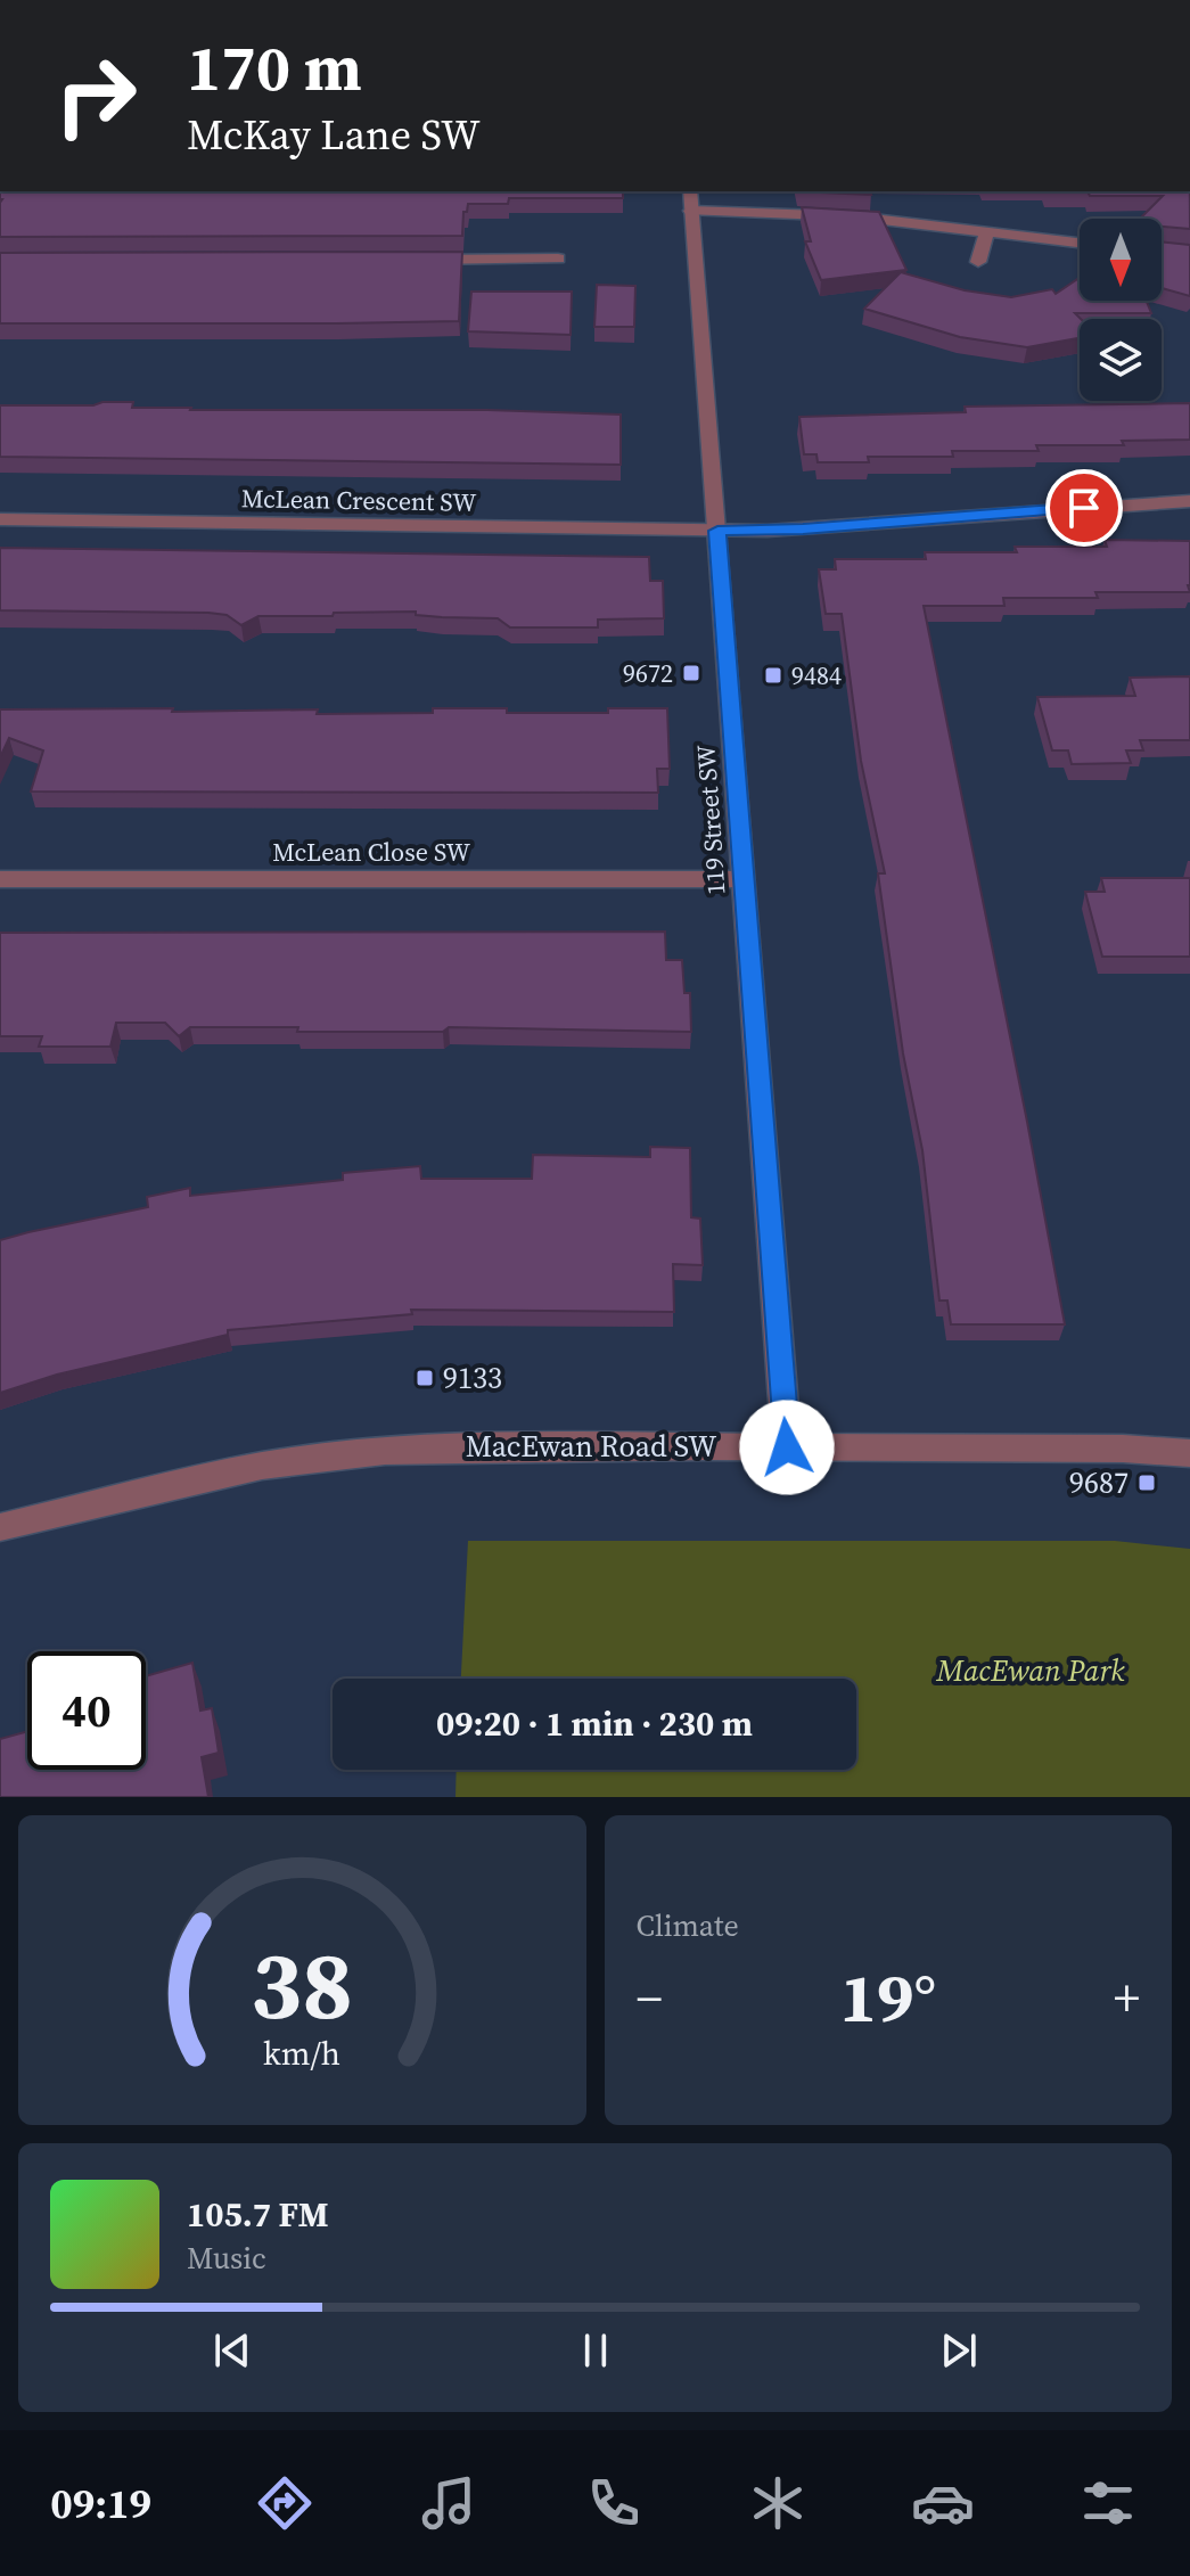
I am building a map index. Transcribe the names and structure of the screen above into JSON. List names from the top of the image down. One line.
{"streets":{"street":["McLean Crescent SW","119 Street SW","McLean Close SW","MacEwan Road SW"]},"crossings":[["McLean Crescent SW","119 Street SW"],["119 Street SW","McLean Close SW"],["119 Street SW","MacEwan Road SW"]],"parks":["MacEwan Park"],"places":{"transit":["9672","9484","9133","9687"]},"north":"bottom","page":{"turn":["170 m","McKay Lane SW"],"limit":"40","trip":"09:20 · 1 min · 230 m","tile":"Climate","heat":["−","19°","+"],"song":["105.7 FM","Music"],"tabs":"09:19","gauge":["38","km/h"]}}
